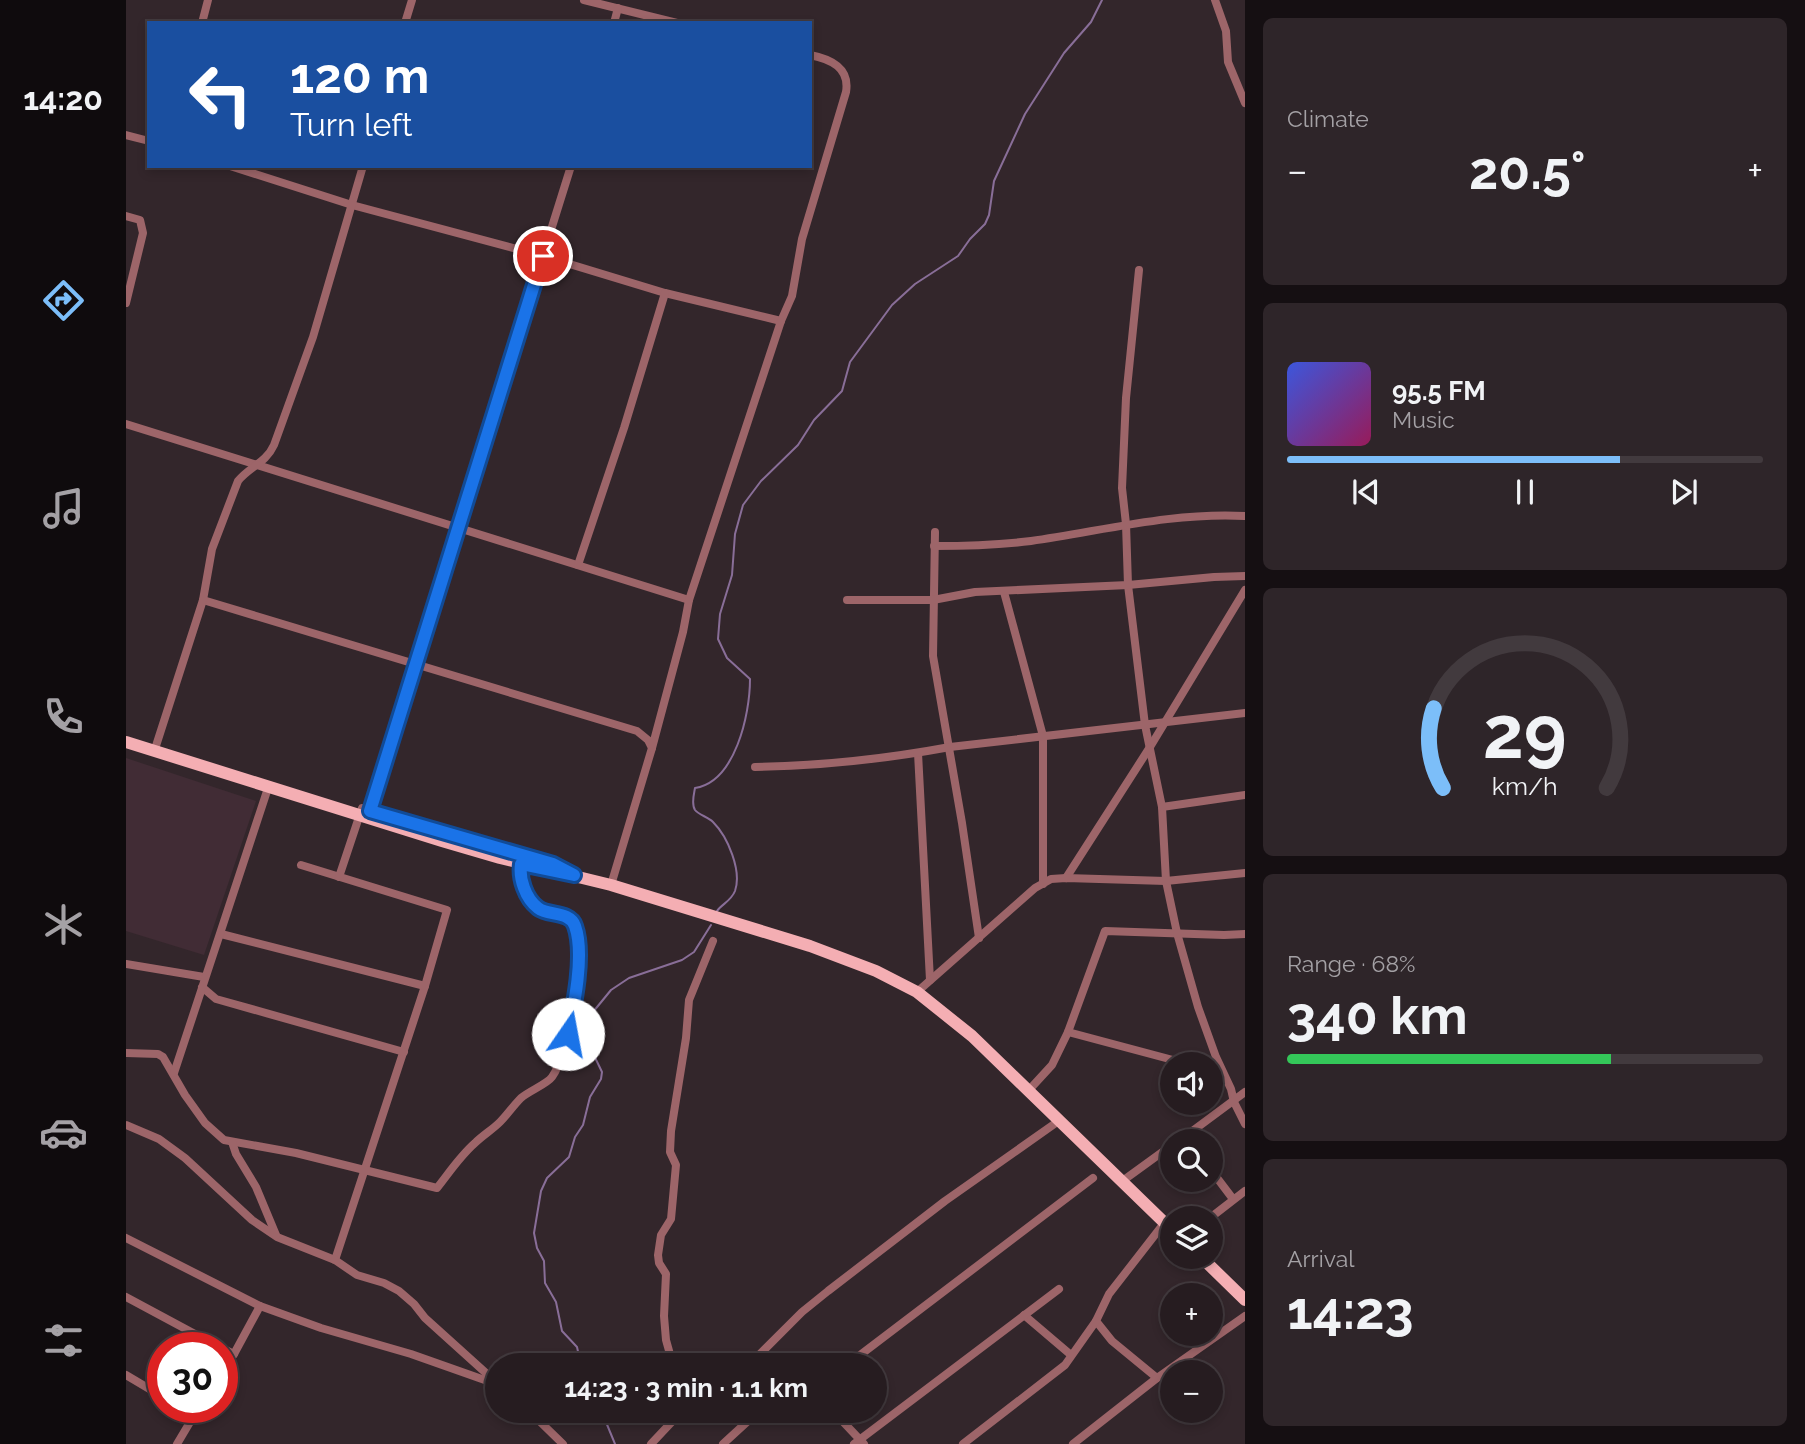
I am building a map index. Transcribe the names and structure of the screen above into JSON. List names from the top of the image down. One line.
{"page":{"tabs":"14:20","tile":["Climate",["Range · 68%","340 km"],["Arrival","14:23"]],"turn":["120 m","Turn left"],"heat":["−","20.5°","+"],"song":["95.5 FM","Music"],"map_buttons":["+","−"],"limit":"30","trip":"14:23 · 3 min · 1.1 km","gauge":["29","km/h"]}}
